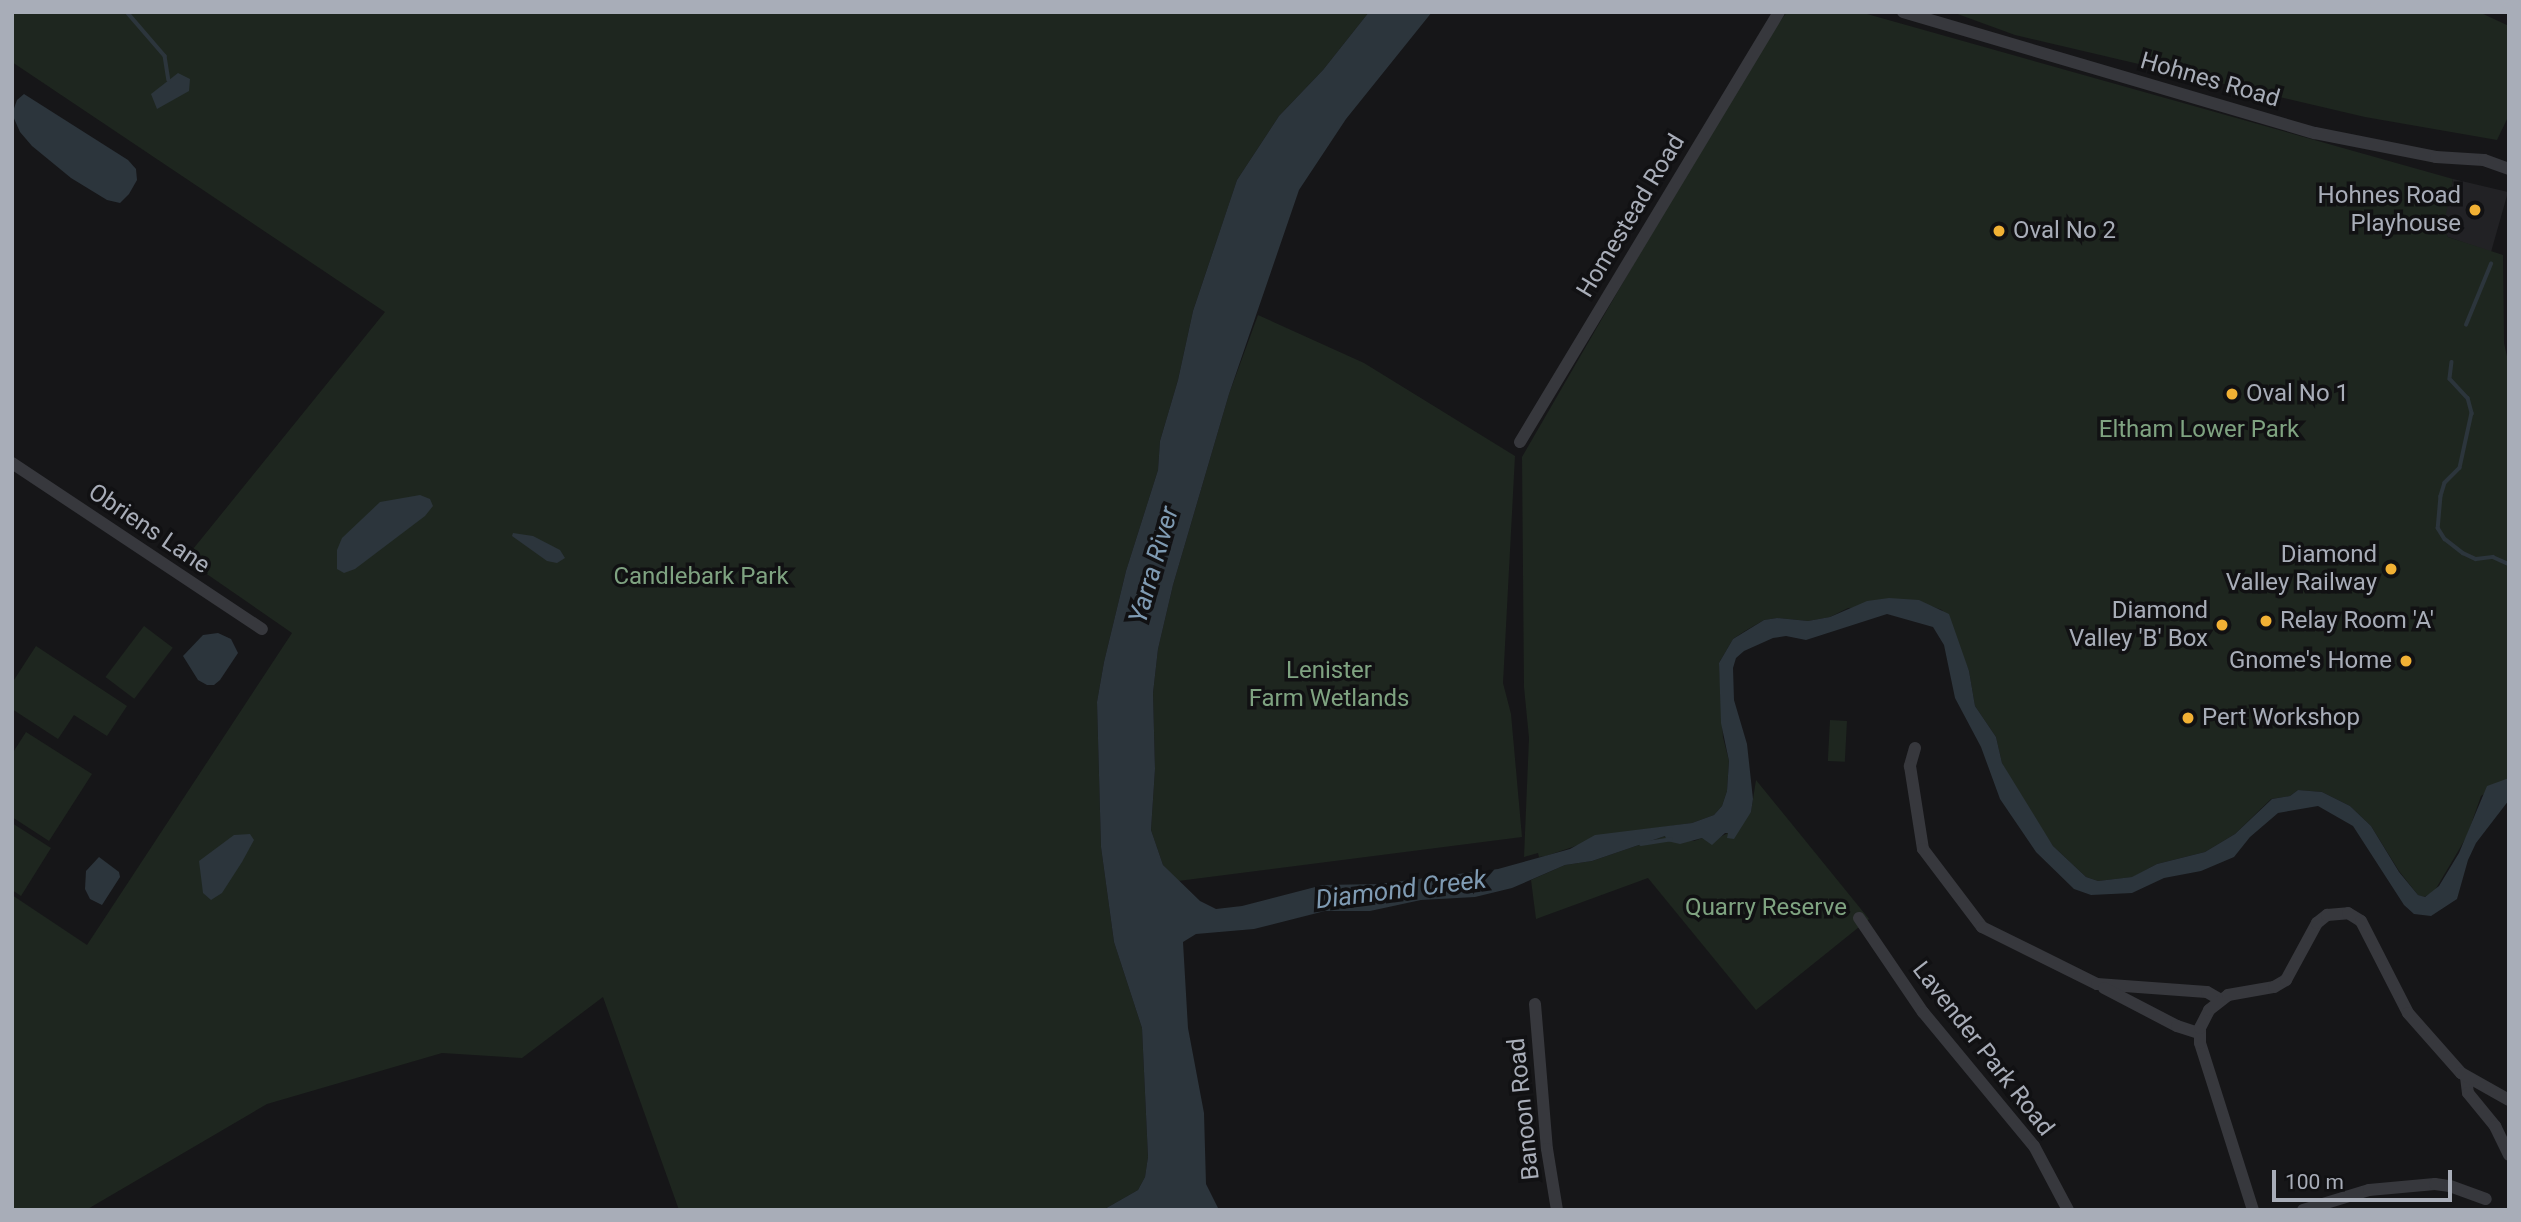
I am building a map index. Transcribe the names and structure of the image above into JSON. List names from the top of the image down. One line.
{"streets":{"street":["Hohnes Road","Homestead Road","Obriens Lane","Lavender Park Road","Banoon Road"]},"water":["Yarra River","Diamond Creek"],"parks":["Eltham Lower Park","Candlebark Park","Lenister Farm Wetlands","Quarry Reserve"],"places":["Hohnes Road Playhouse","Oval No 2","Oval No 1","Diamond Valley Railway","Relay Room 'A'","Diamond Valley 'B' Box","Gnome's Home","Pert Workshop"],"scale_bar":"100 m"}
